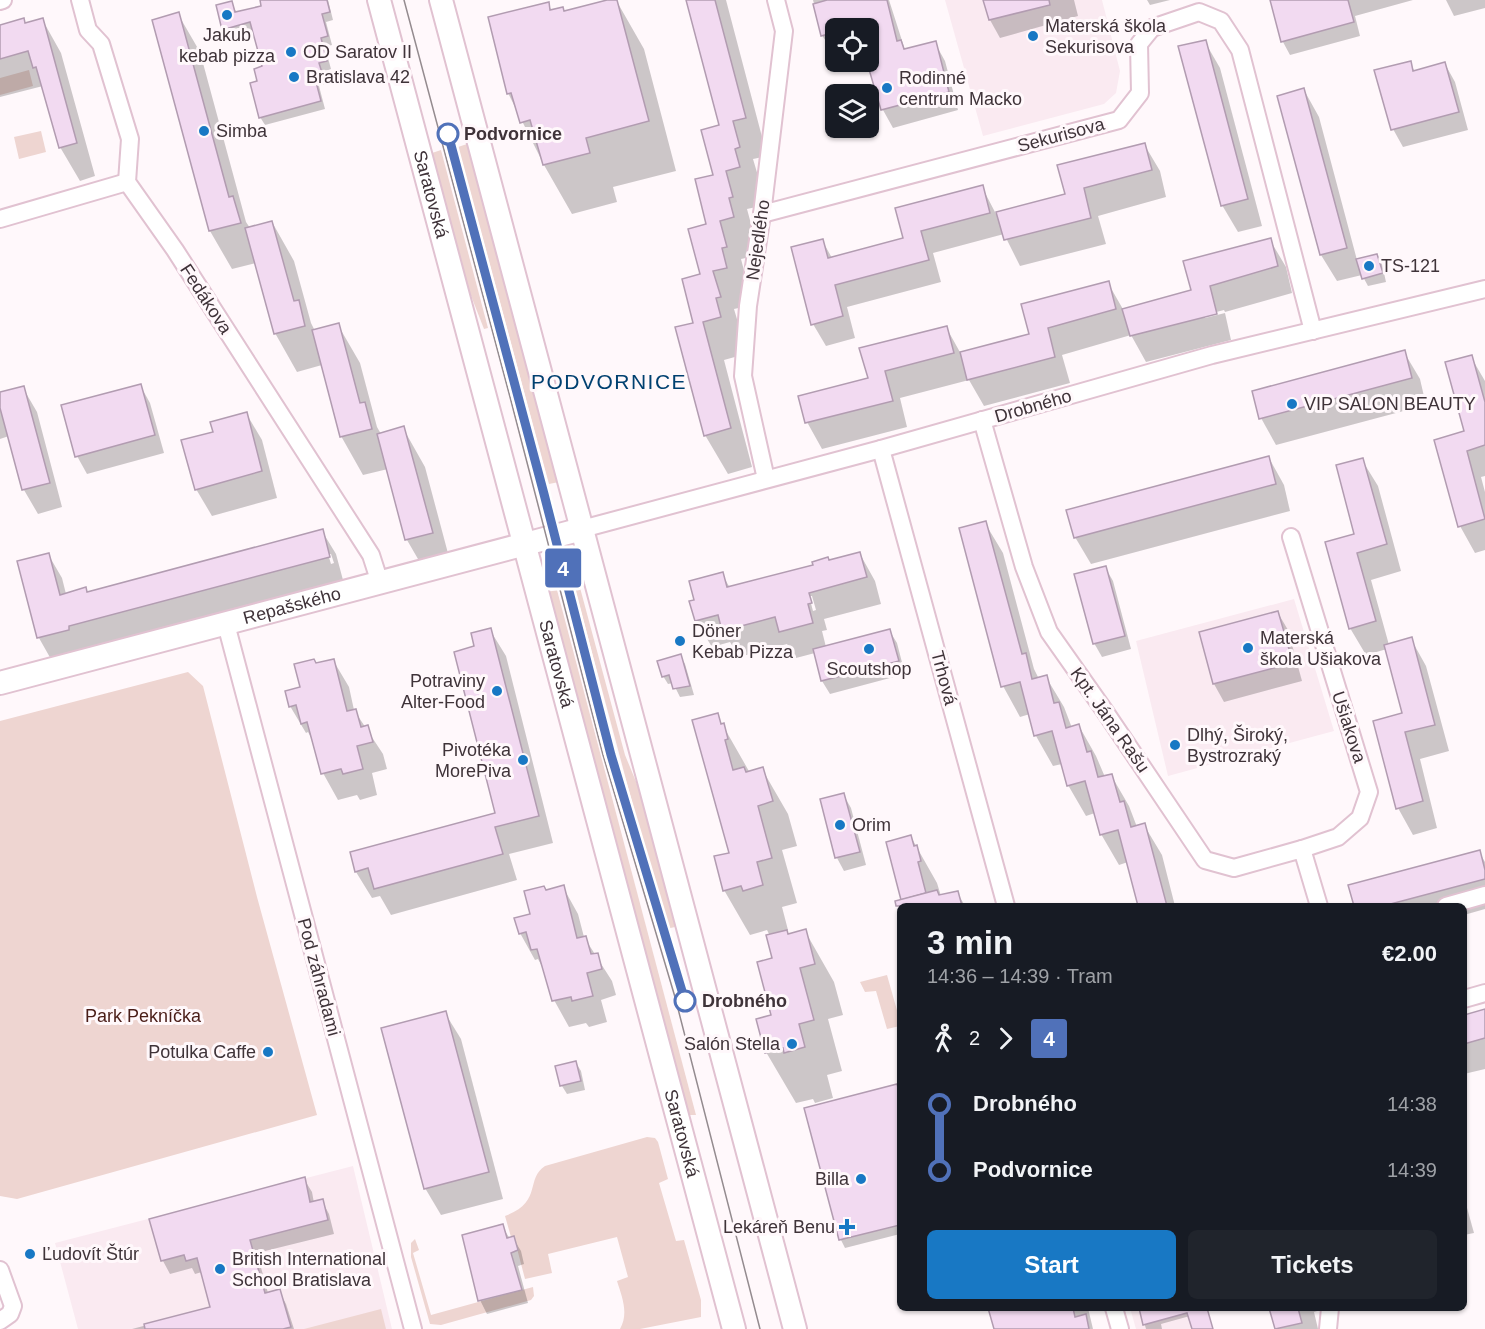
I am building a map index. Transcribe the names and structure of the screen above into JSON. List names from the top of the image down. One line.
{"streets":{"main road":["Saratovská","Repašského"],"street":["Sekurisova","Nejedlého","Fedákova","Drobného","Trhová","Kpt. Jána Rašu","Ušiakova","Pod záhradami"]},"crossings":[["Sekurisova","Nejedlého"],["Sekurisova","Drobného"],["Saratovská","Repašského"],["Nejedlého","Drobného"],["Fedákova","Repašského"],["Drobného","Repašského"],["Drobného","Trhová"],["Drobného","Kpt. Jána Rašu"],["Repašského","Pod záhradami"],["Kpt. Jána Rašu","Ušiakova"]],"districts":["PODVORNICE"],"parks":["Park Pekníčka"],"places":{"other":["Jakub kebab pizza","Materská škola Sekurisova","OD Saratov II","Bratislava 42","Rodinné centrum Macko","Simba","Podvornice","TS-121","VIP SALON BEAUTY","Döner Kebab Pizza","Materská škola Ušiakova","Scoutshop","Potraviny Alter-Food","Dlhý, Široký, Bystrozraký","Pivotéka MorePiva","Orim","Drobného","Salón Stella","Potulka Caffe","Billa","Ľudovít Štúr","British International School Bratislava"],"health":["Lekáreň Benu"]},"lines":["tram line 4"],"page":{"on_map":"4","heading":["3 min","14:36 – 14:39 · Tram","€2.00"],"legs":["2","4"],"list":[{"name":"Drobného","value":"14:38"},{"name":"Podvornice","value":"14:39"}],"buttons":["Start","Tickets"]}}
